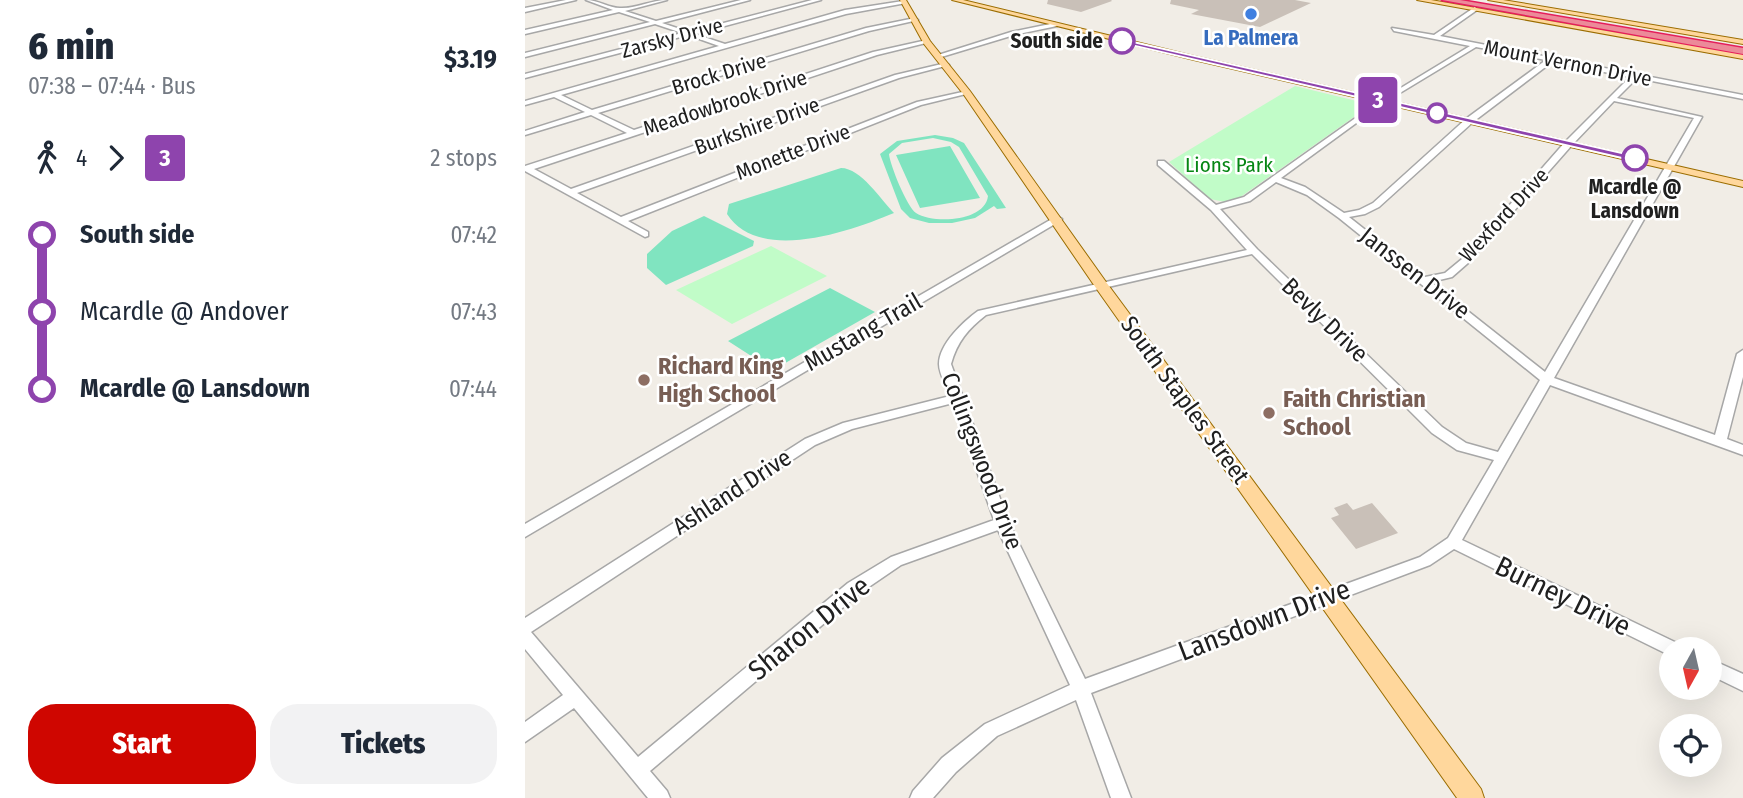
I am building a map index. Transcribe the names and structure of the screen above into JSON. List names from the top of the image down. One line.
{"streets":{"main road":["South Staples Street"],"street":["Zarsky Drive","Mount Vernon Drive","Brock Drive","Meadowbrook Drive","Burkshire Drive","Monette Drive","Wexford Drive","Janssen Drive","Bevly Drive","Mustang Trail","Collingswood Drive","Ashland Drive","Burney Drive","Lansdown Drive","Sharon Drive"]},"crossings":[["Mount Vernon Drive","Wexford Drive"],["Brock Drive","South Staples Street"],["Meadowbrook Drive","South Staples Street"],["Burkshire Drive","South Staples Street"],["Monette Drive","South Staples Street"],["Wexford Drive","Janssen Drive"],["Wexford Drive","Lansdown Drive"],["Janssen Drive","Lansdown Drive"],["Bevly Drive","Collingswood Drive"],["Bevly Drive","Lansdown Drive"],["Mustang Trail","South Staples Street"],["South Staples Street","Collingswood Drive"],["South Staples Street","Lansdown Drive"],["Collingswood Drive","Ashland Drive"],["Collingswood Drive","Lansdown Drive"],["Collingswood Drive","Sharon Drive"],["Burney Drive","Lansdown Drive"]],"parks":["Lions Park"],"places":["La Palmera","South side","Mcardle @ Lansdown","Richard King High School","Faith Christian School"],"lines":["bus line 3"],"north":"bottom","page":{"heading":["6 min","07:38 – 07:44 · Bus","$3.19"],"on_map":"3","legs":["4","3","2 stops"],"list":[{"name":"South side","value":"07:42"},{"name":"Mcardle @ Andover","value":"07:43"},{"name":"Mcardle @ Lansdown","value":"07:44"}],"buttons":["Start","Tickets"]}}
